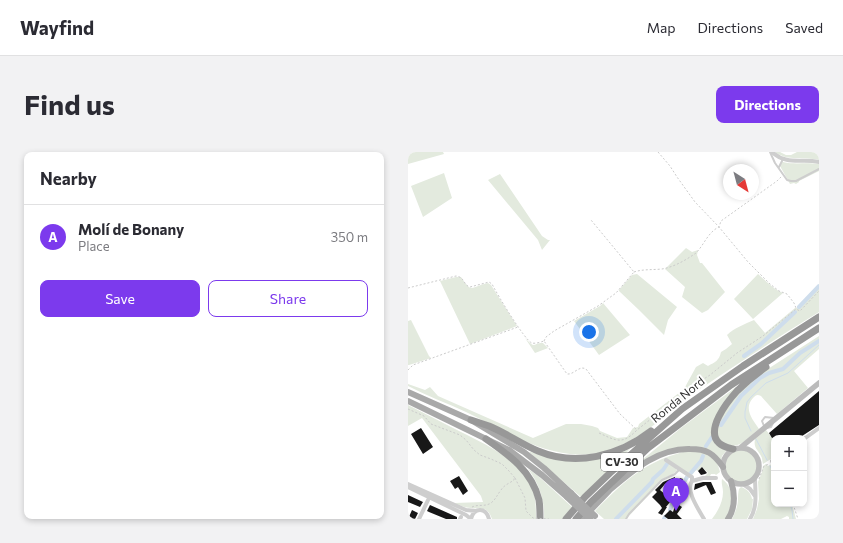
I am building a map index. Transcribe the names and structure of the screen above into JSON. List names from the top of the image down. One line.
{"streets":{"highway":["Ronda Nord","CV-30"]},"north":"bottom right","page":{"header":"Wayfind","nav":["Map","Directions","Saved"],"buttons":["Directions",["Save","Share"]],"title":"Find us","heading":"Nearby","list":[{"mark":"A","name":"Molí de Bonany","note":"Place","value":"350 m"}],"map_buttons":["+","−"],"pins":"A"}}
